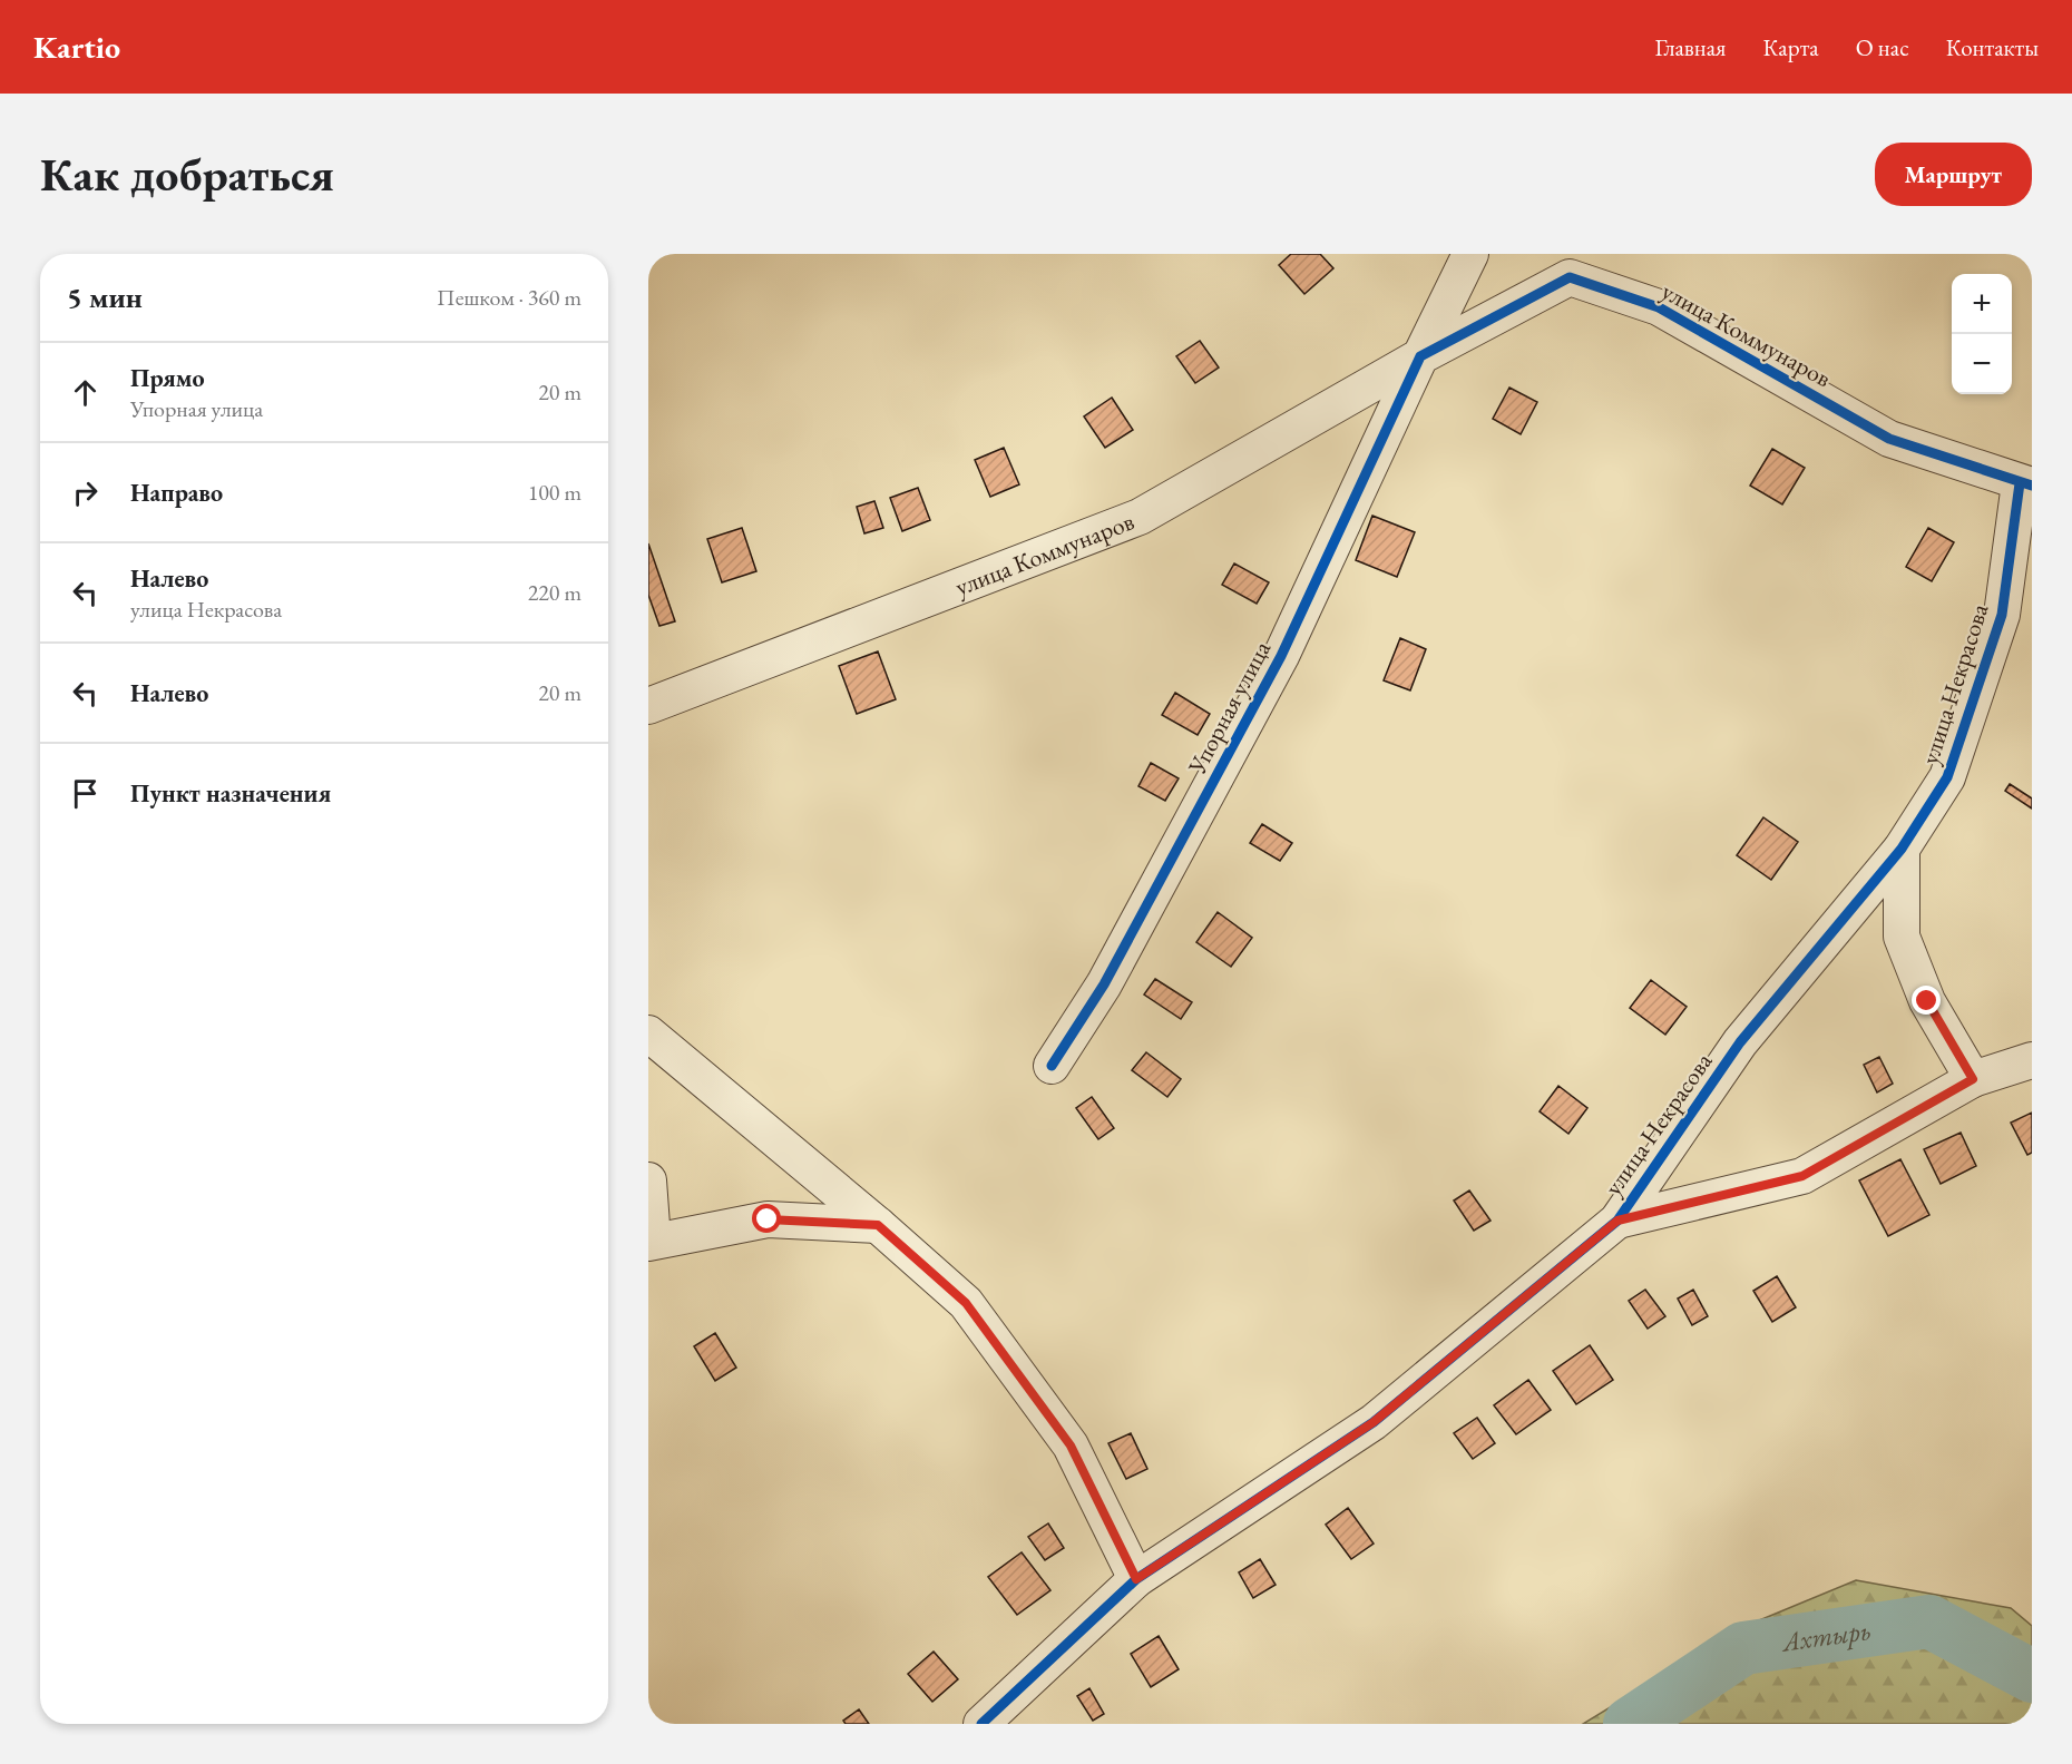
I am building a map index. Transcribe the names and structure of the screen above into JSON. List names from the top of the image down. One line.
{"streets":{"street":["улица Коммунаров","улица Некрасова","Упорная улица"]},"crossings":[["улица Коммунаров","улица Некрасова"],["улица Коммунаров","Упорная улица"]],"water":["Ахтырь"],"page":{"header":"Kartio","nav":["Главная","Карта","О нас","Контакты"],"buttons":"Маршрут","title":"Как добраться","heading":["5 мин","Пешком · 360 m"],"map_buttons":["+","−"],"list":[["Прямо","Упорная улица","20 m"],["Направо","100 m"],["Налево","улица Некрасова","220 m"],["Налево","20 m"],"Пункт назначения"]}}
